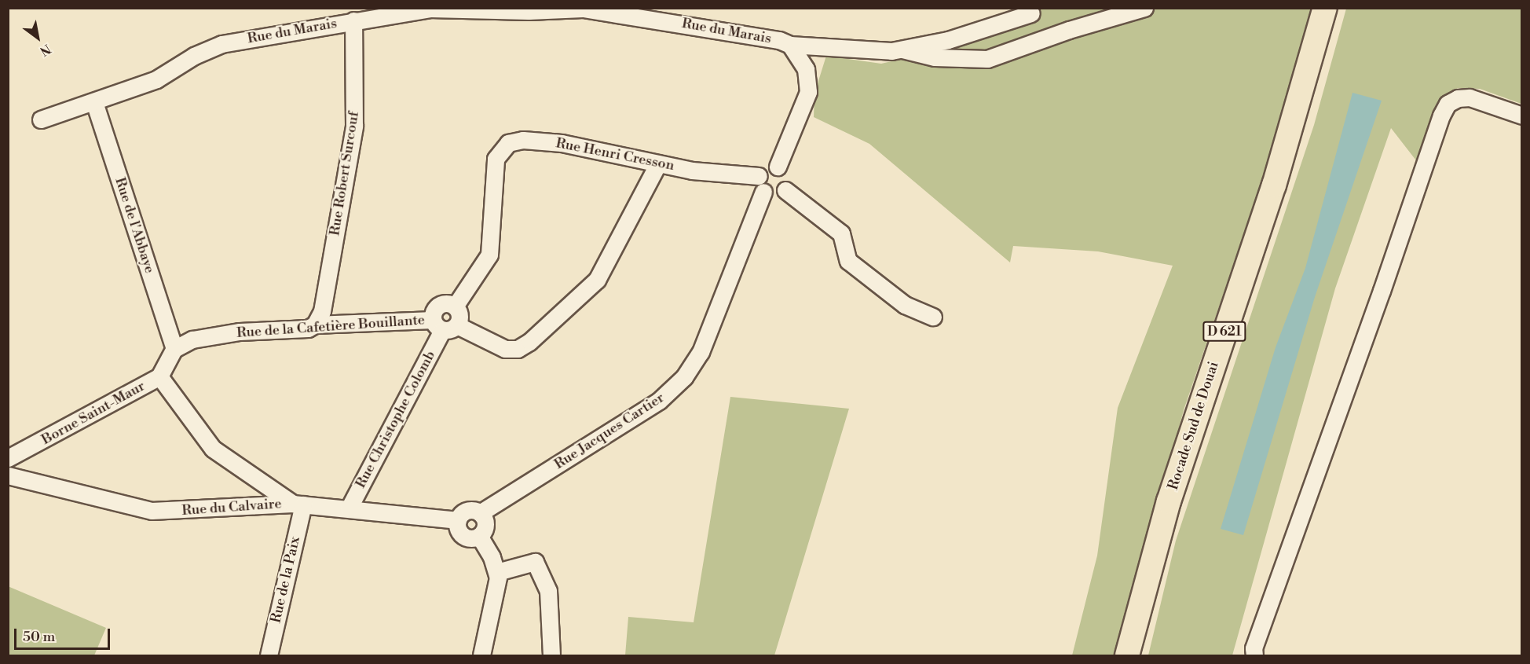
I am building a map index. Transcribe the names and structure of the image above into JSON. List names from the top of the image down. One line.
{"streets":{"highway":["D 621","Rocade Sud de Douai"],"street":["Rue du Marais","Rue Henri Cresson","Rue Robert Surcouf","Rue de l'Abbaye","Rue de la Cafetière Bouillante","Borne Saint-Maur","Rue Christophe Colomb","Rue Jacques Cartier","Rue du Calvaire","Rue de la Paix"]},"crossings":[["Rue du Marais","Rue Henri Cresson"],["Rue du Marais","Rue Robert Surcouf"],["Rue du Marais","Rue de l'Abbaye"],["Rue du Marais","Rue Jacques Cartier"],["Rue Henri Cresson","Rue Christophe Colomb"],["Rue Henri Cresson","Rue Jacques Cartier"],["Rue Robert Surcouf","Rue de la Cafetière Bouillante"],["Rue de l'Abbaye","Rue de la Cafetière Bouillante"],["Rue de l'Abbaye","Borne Saint-Maur"],["Rue de la Cafetière Bouillante","Borne Saint-Maur"],["Rue de la Cafetière Bouillante","Rue Christophe Colomb"],["Borne Saint-Maur","Rue du Calvaire"],["Borne Saint-Maur","Rue de la Paix"],["Rue Christophe Colomb","Rue du Calvaire"],["Rue Jacques Cartier","Rue du Calvaire"],["Rue du Calvaire","Rue de la Paix"]],"scale_bar":"50 m","north":"bottom right"}
